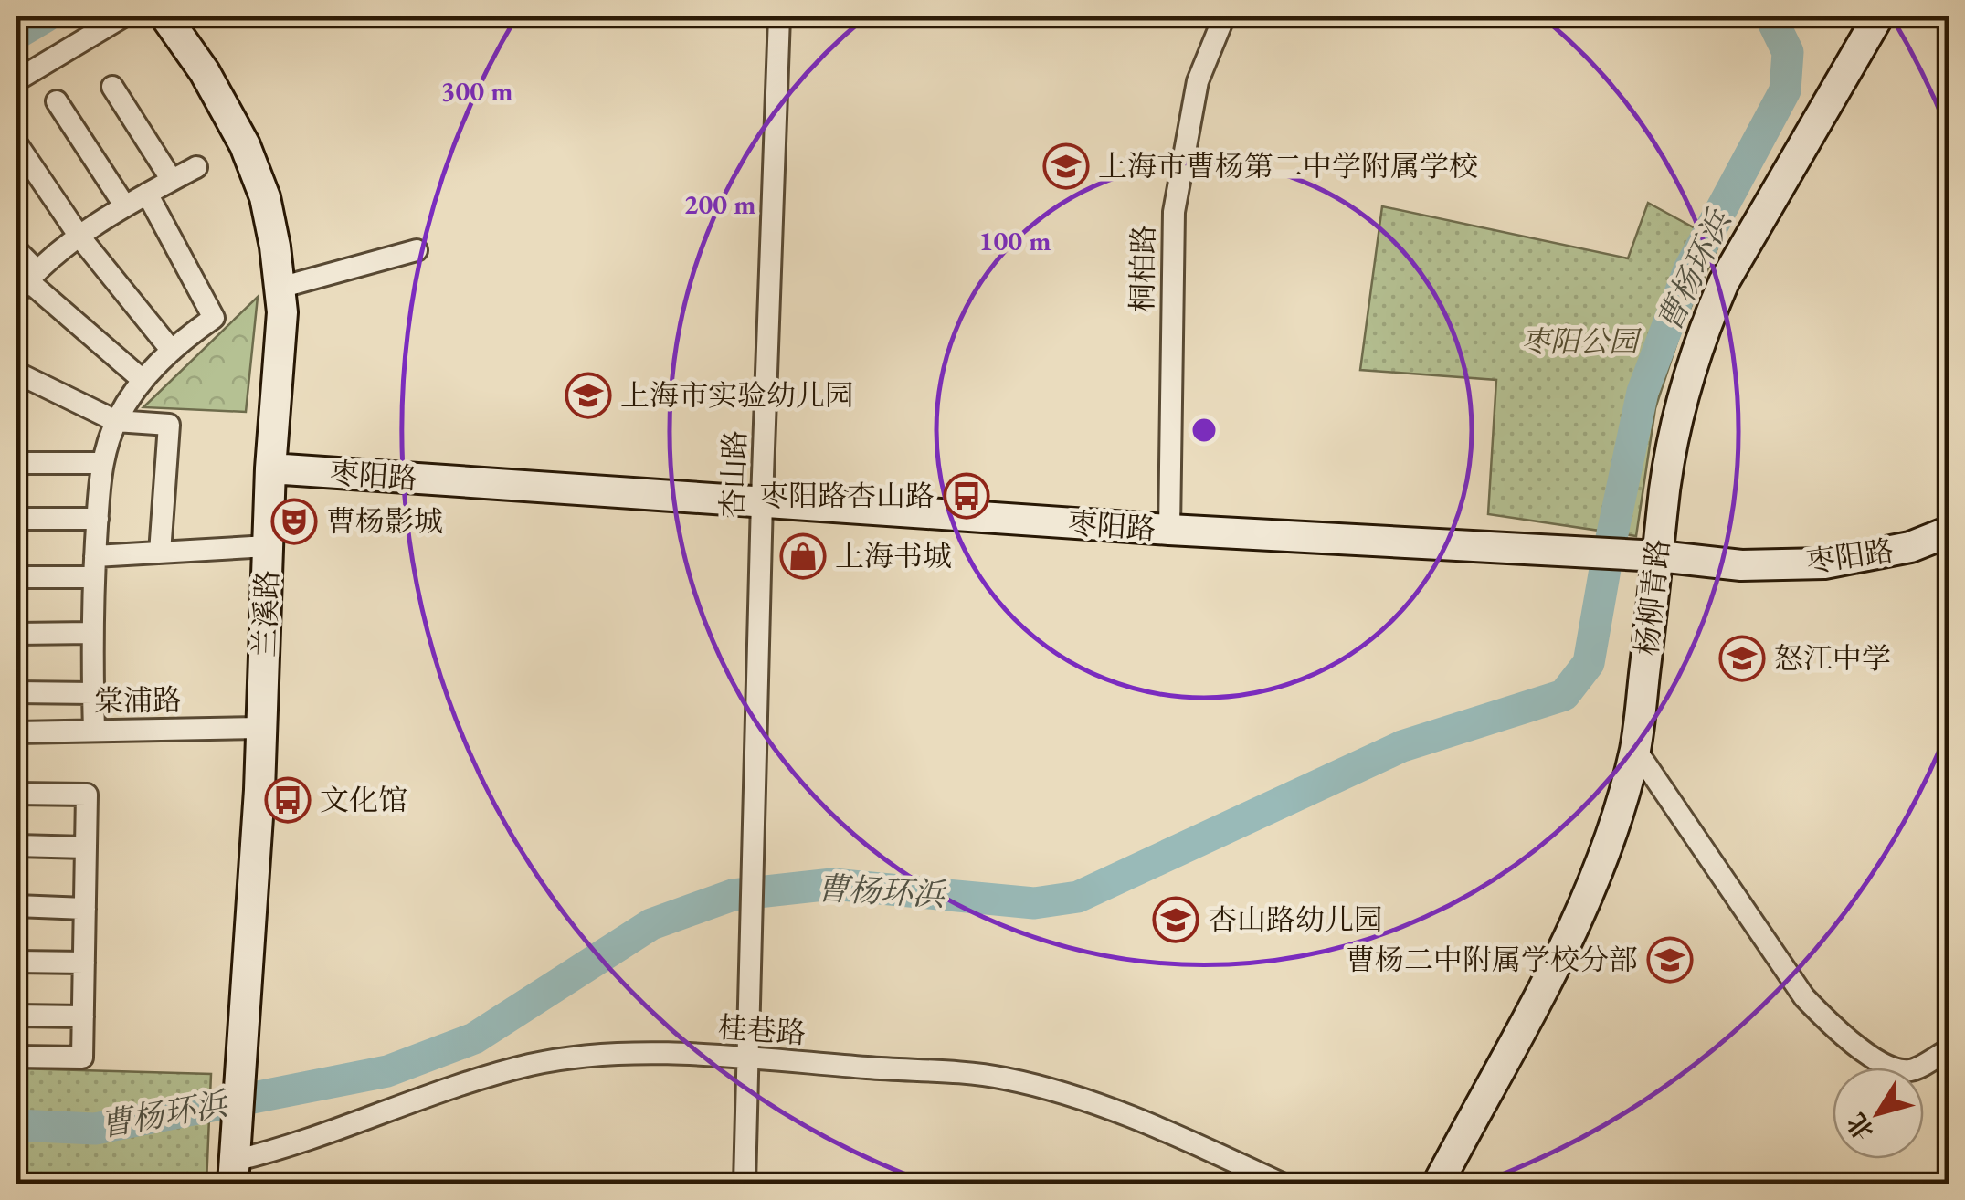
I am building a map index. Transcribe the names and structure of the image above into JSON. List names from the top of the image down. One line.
{"streets":{"street":["桐柏路","杏山路","枣阳路","杨柳青路","兰溪路","棠浦路","桂巷路"]},"crossings":[["桐柏路","枣阳路"],["杏山路","枣阳路"],["杏山路","桂巷路"],["枣阳路","杨柳青路"],["枣阳路","兰溪路"],["兰溪路","棠浦路"],["兰溪路","桂巷路"]],"water":["曹杨环浜"],"parks":["枣阳公园"],"places":{"school or university":["上海市曹杨第二中学附属学校","上海市实验幼儿园","怒江中学","杏山路幼儿园","曹杨二中附属学校分部"],"bus stop":["枣阳路杏山路","文化馆"],"theatre":["曹杨影城"],"shop":["上海书城"]},"north":"bottom left","rings":["300 m","200 m","100 m"]}
